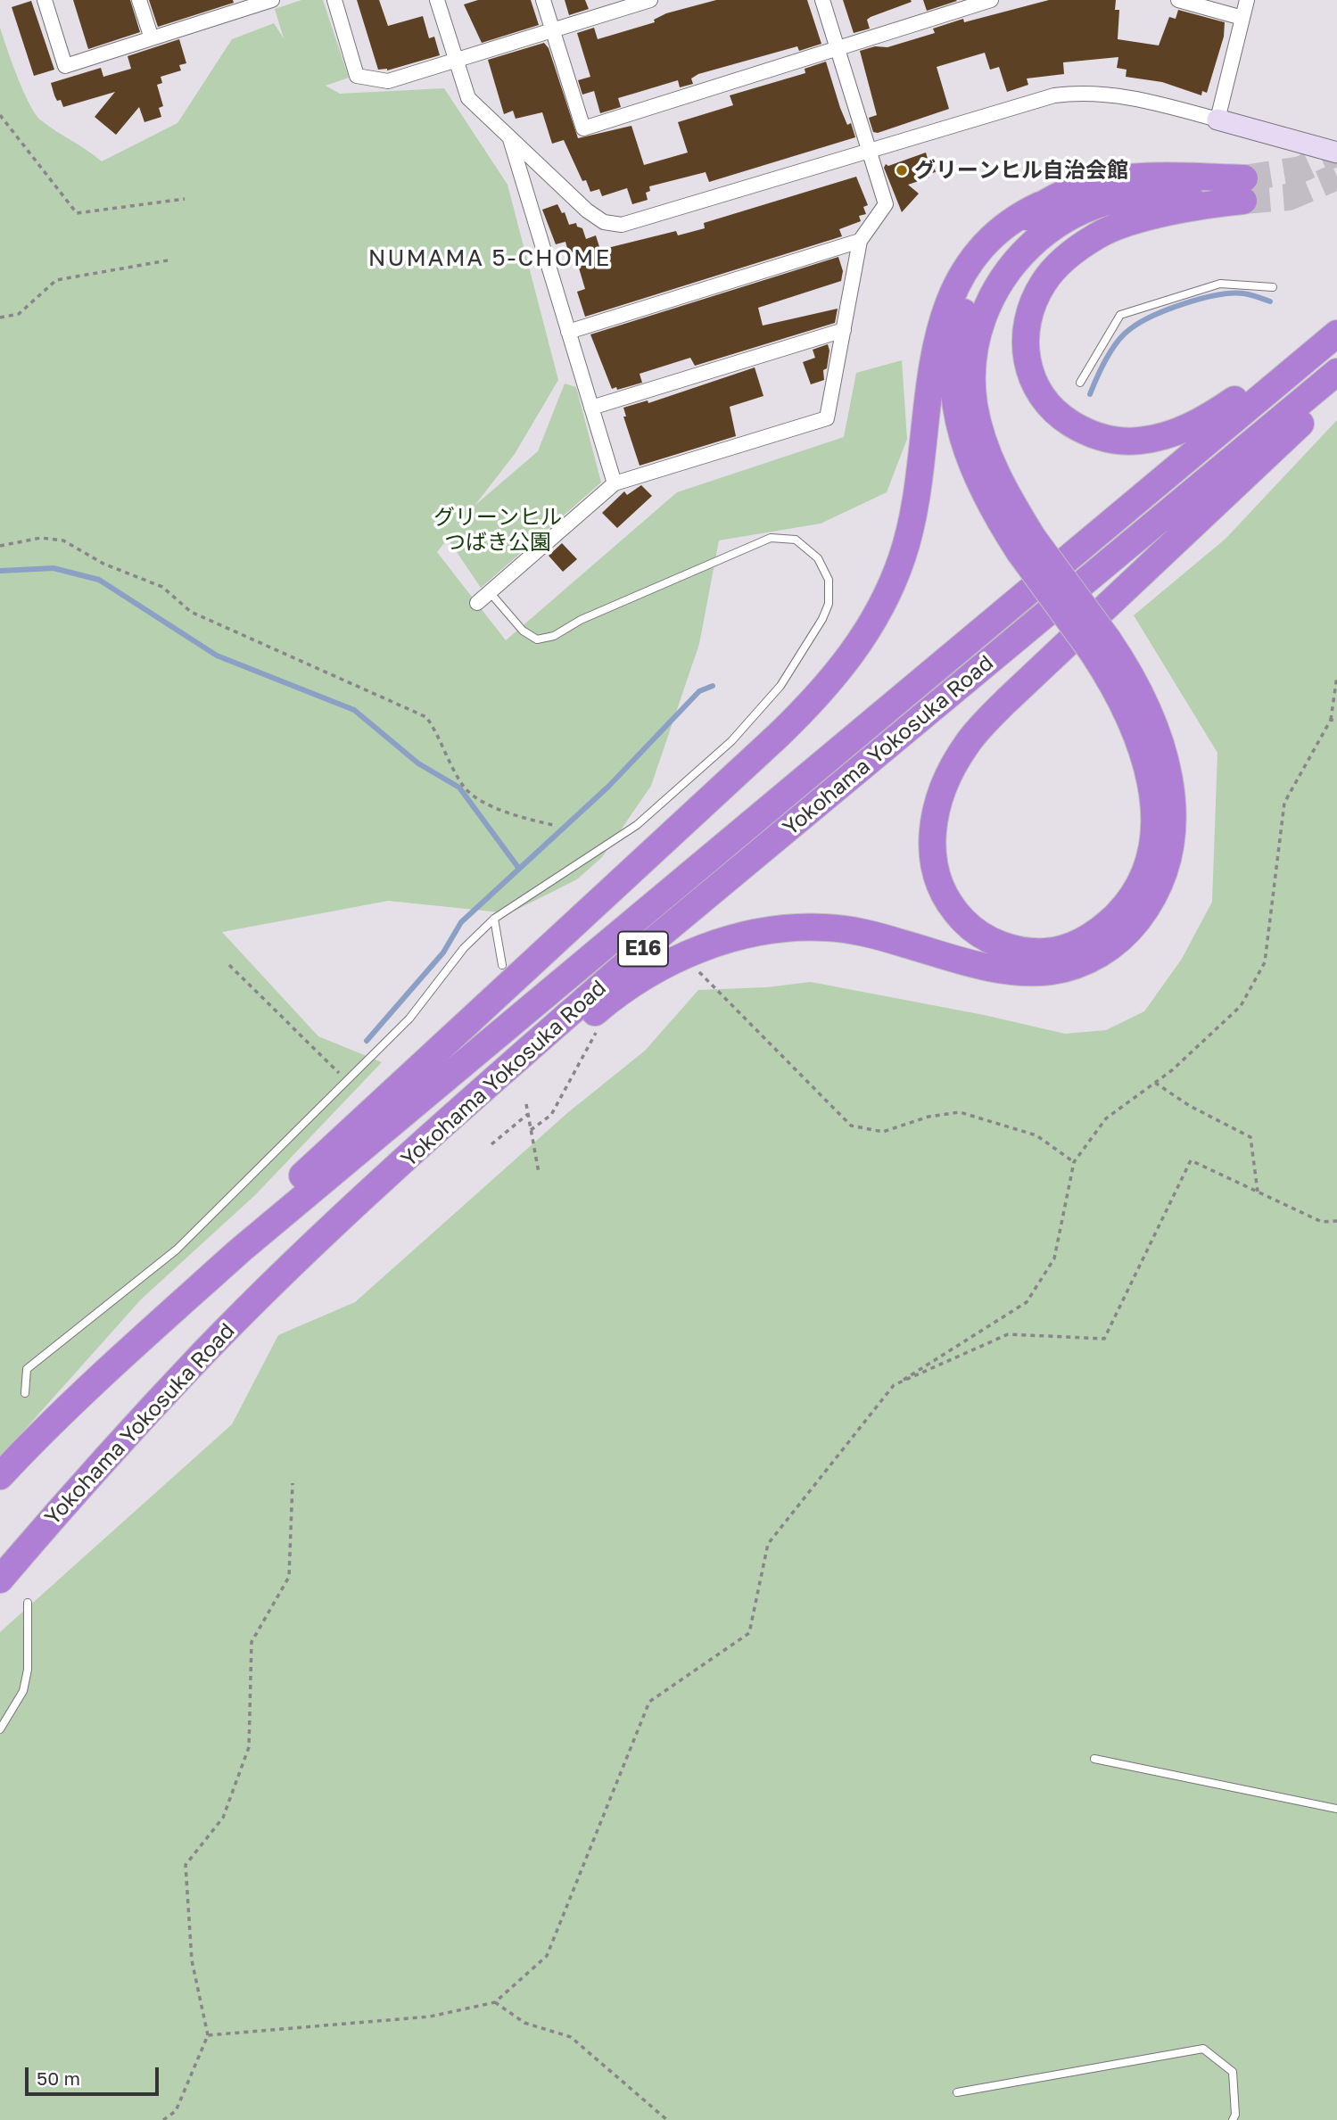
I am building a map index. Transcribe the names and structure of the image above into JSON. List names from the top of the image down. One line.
{"streets":{"highway":["Yokohama Yokosuka Road","E16"]},"districts":["NUMAMA 5-CHOME"],"parks":["グリーンヒル つばき公園"],"places":["グリーンヒル自治会館"],"scale_bar":"50 m"}
